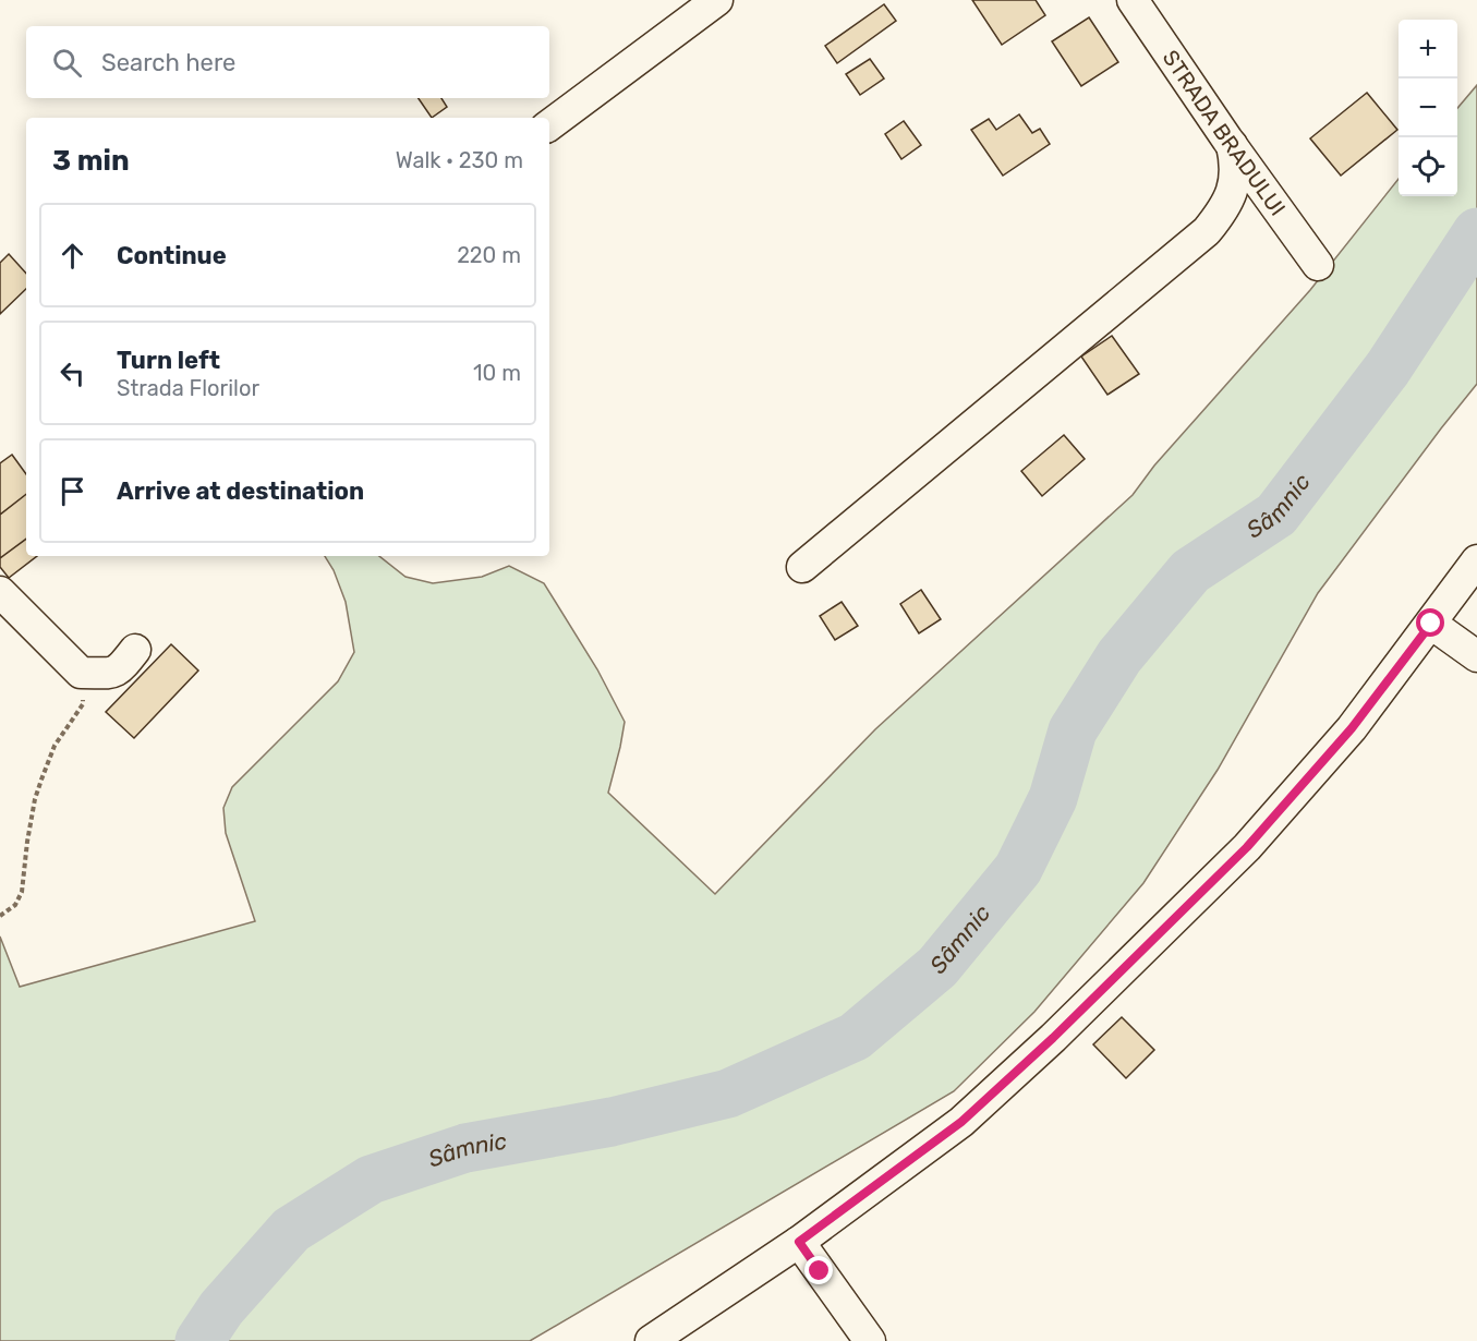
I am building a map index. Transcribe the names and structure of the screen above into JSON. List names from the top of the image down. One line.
{"streets":{"street":["STRADA BRADULUI"]},"water":["Sâmnic"],"page":{"map_buttons":["+","−"],"search":"Search here","heading":["3 min","Walk · 230 m"],"list":[["Continue","220 m"],["Turn left","Strada Florilor","10 m"],"Arrive at destination"]}}
